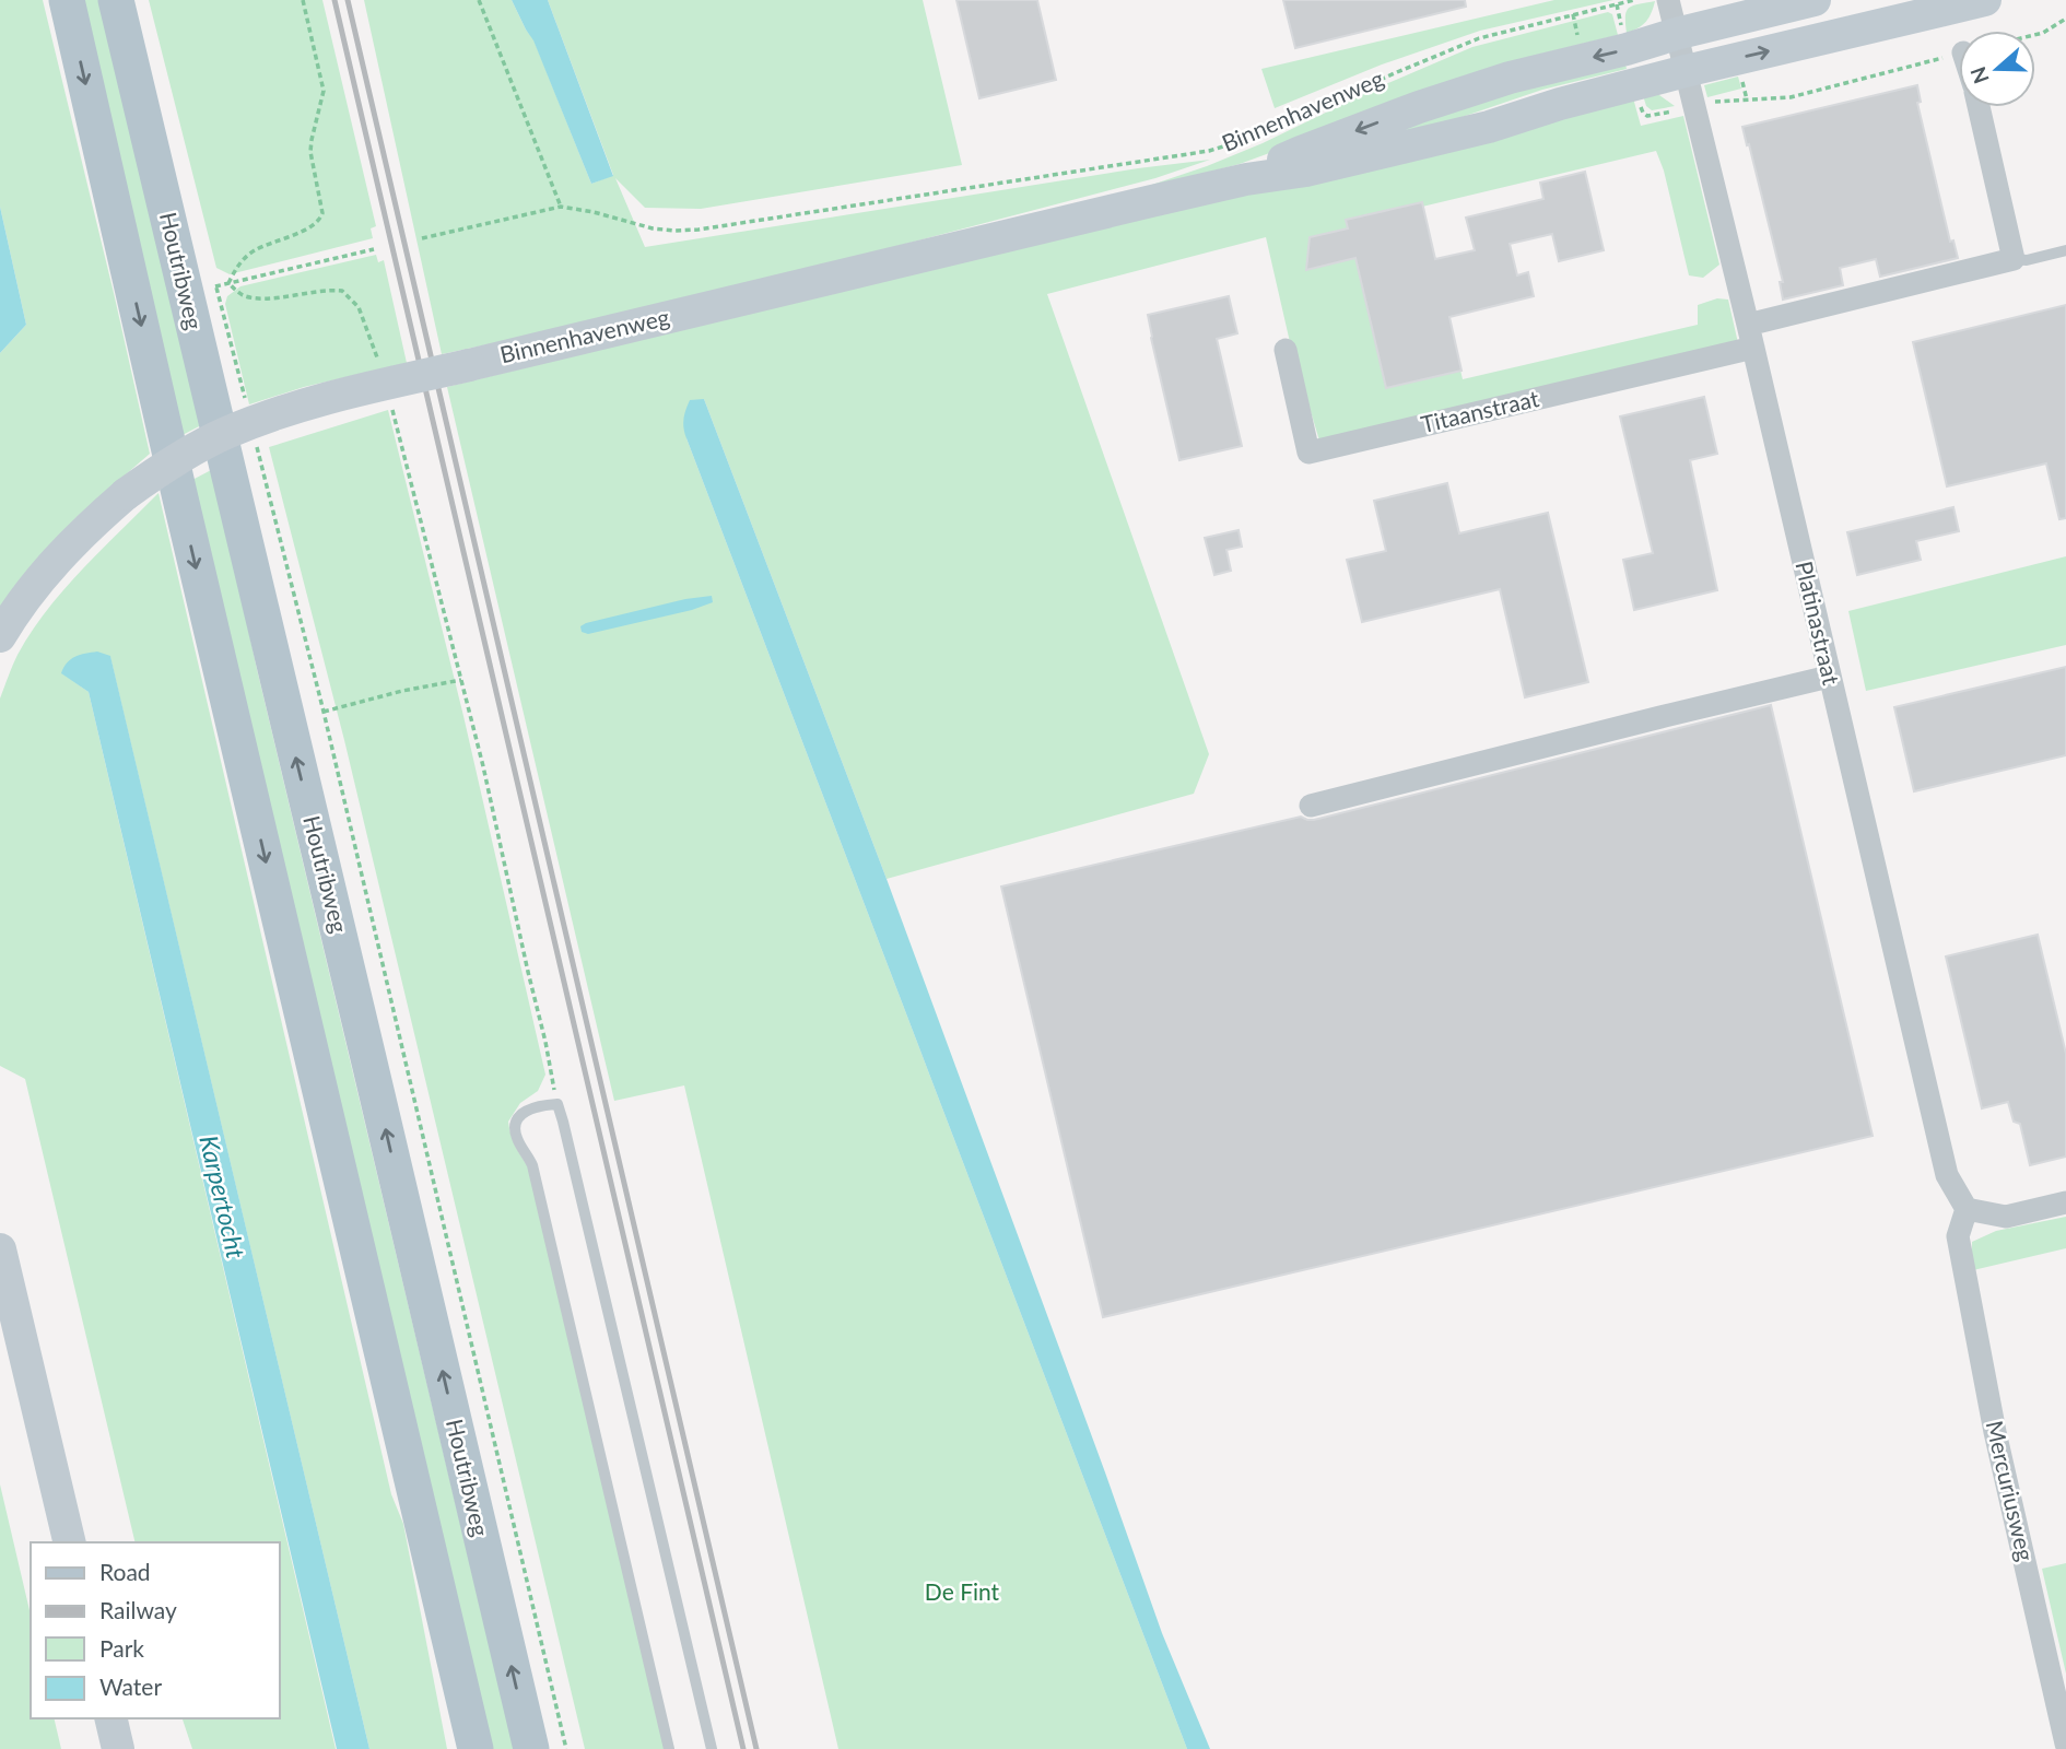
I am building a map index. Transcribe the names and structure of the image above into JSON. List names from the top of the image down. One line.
{"streets":{"main road":["Binnenhavenweg","Houtribweg"],"street":["Titaanstraat","Platinastraat","Mercuriusweg"]},"crossings":[["Binnenhavenweg","Platinastraat"],["Titaanstraat","Platinastraat"],["Platinastraat","Mercuriusweg"]],"water":["Karpertocht"],"parks":["De Fint"],"legend":["Road","Railway","Park","Water"],"north":"left"}
